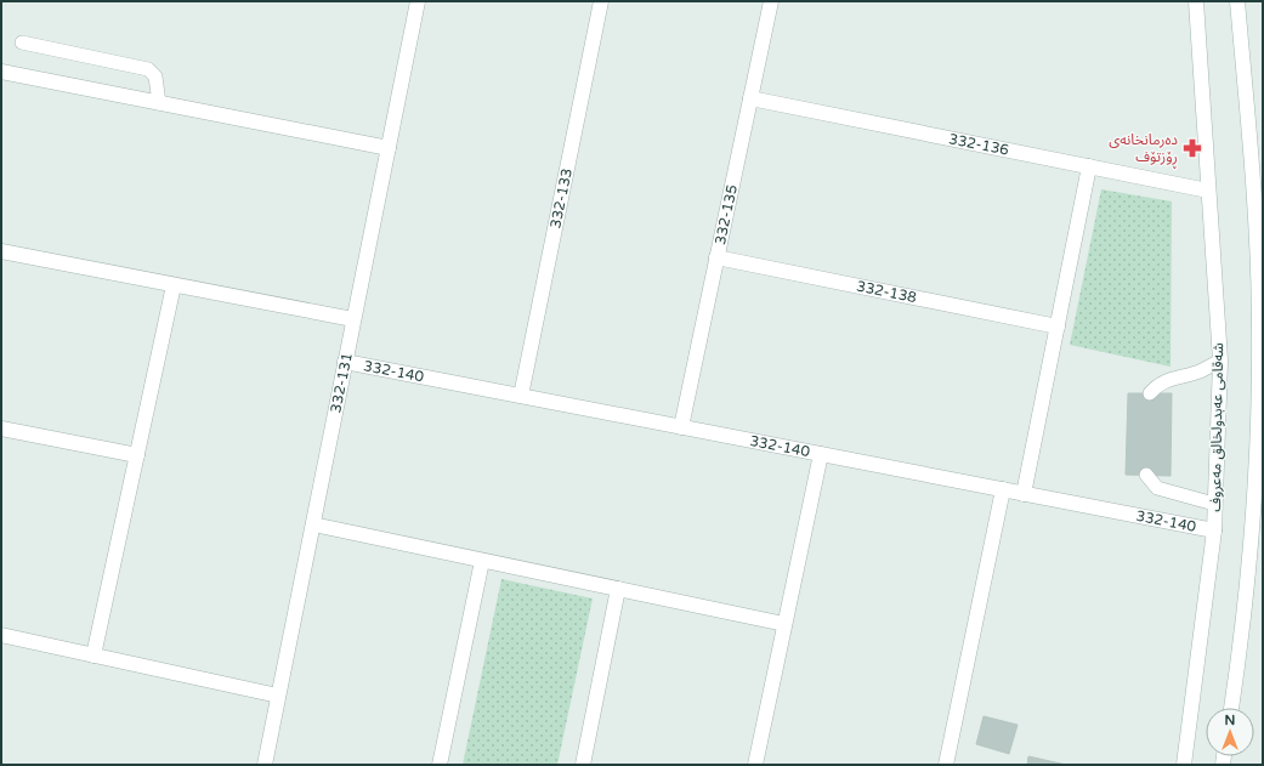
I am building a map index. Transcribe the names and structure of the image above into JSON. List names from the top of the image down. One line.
{"streets":{"street":["332-136","332-133","332-135","332-138","332-140","332-131","شەقامی عەبدولخالق مەعروف"]},"crossings":[["332-136","332-135"],["332-136","شەقامی عەبدولخالق مەعروف"],["332-133","332-140"],["332-135","332-138"],["332-135","332-140"],["332-140","332-131"],["332-140","شەقامی عەبدولخالق مەعروف"]],"places":{"pharmacy":["دەرمانخانەی ڕۆزتۆف"]},"north":"top"}
